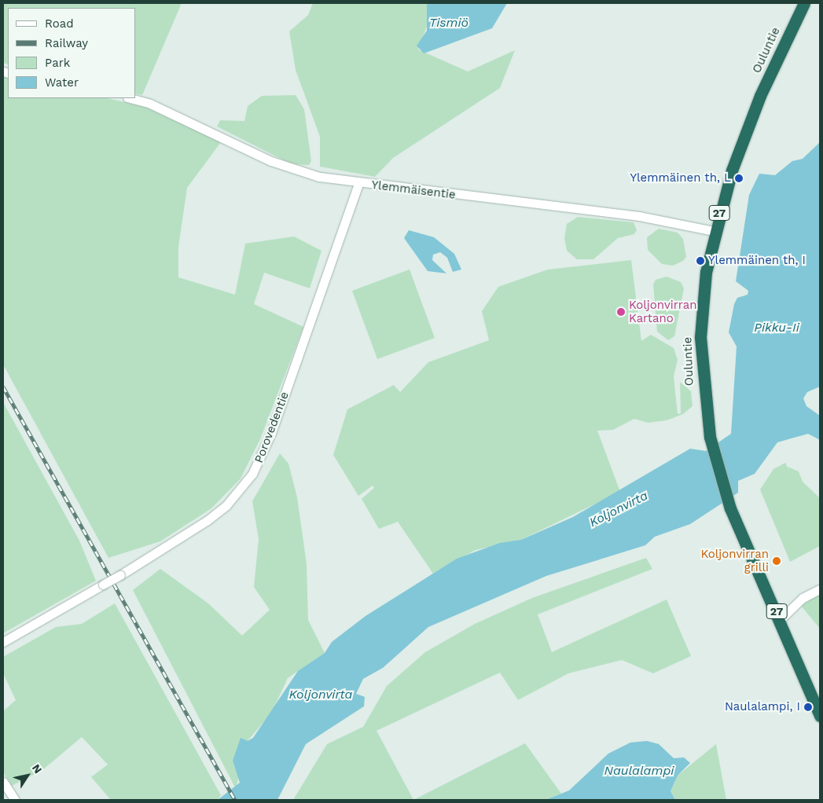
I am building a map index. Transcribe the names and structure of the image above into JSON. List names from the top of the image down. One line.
{"streets":{"highway":["Ouluntie","27"],"street":["Ylemmäisentie","Porovedentie"]},"crossings":[["Ouluntie","Ylemmäisentie"],["Ylemmäisentie","Porovedentie"]],"water":["Tismiö","Pikku-Ii","Koljonvirta","Naulalampi"],"places":["Ylemmäinen th, L","Ylemmäinen th, I","Koljonvirran Kartano","Koljonvirran grilli","Naulalampi, I"],"legend":["Road","Railway","Park","Water"],"north":"top right"}
